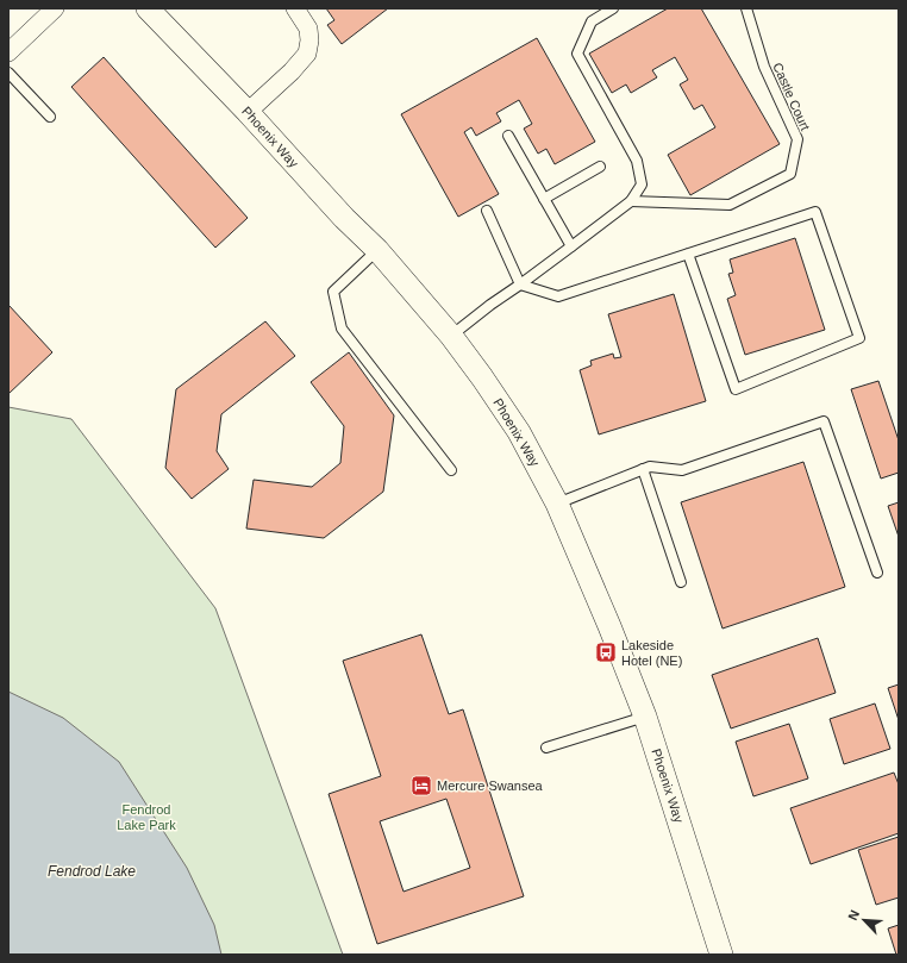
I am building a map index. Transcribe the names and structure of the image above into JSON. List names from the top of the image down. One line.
{"streets":{"street":["Phoenix Way"],"lane":["Castle Court"]},"water":["Fendrod Lake"],"parks":["Fendrod Lake Park"],"places":{"bus stop":["Lakeside Hotel (NE)"],"hotel":["Mercure Swansea"]},"north":"top left"}
